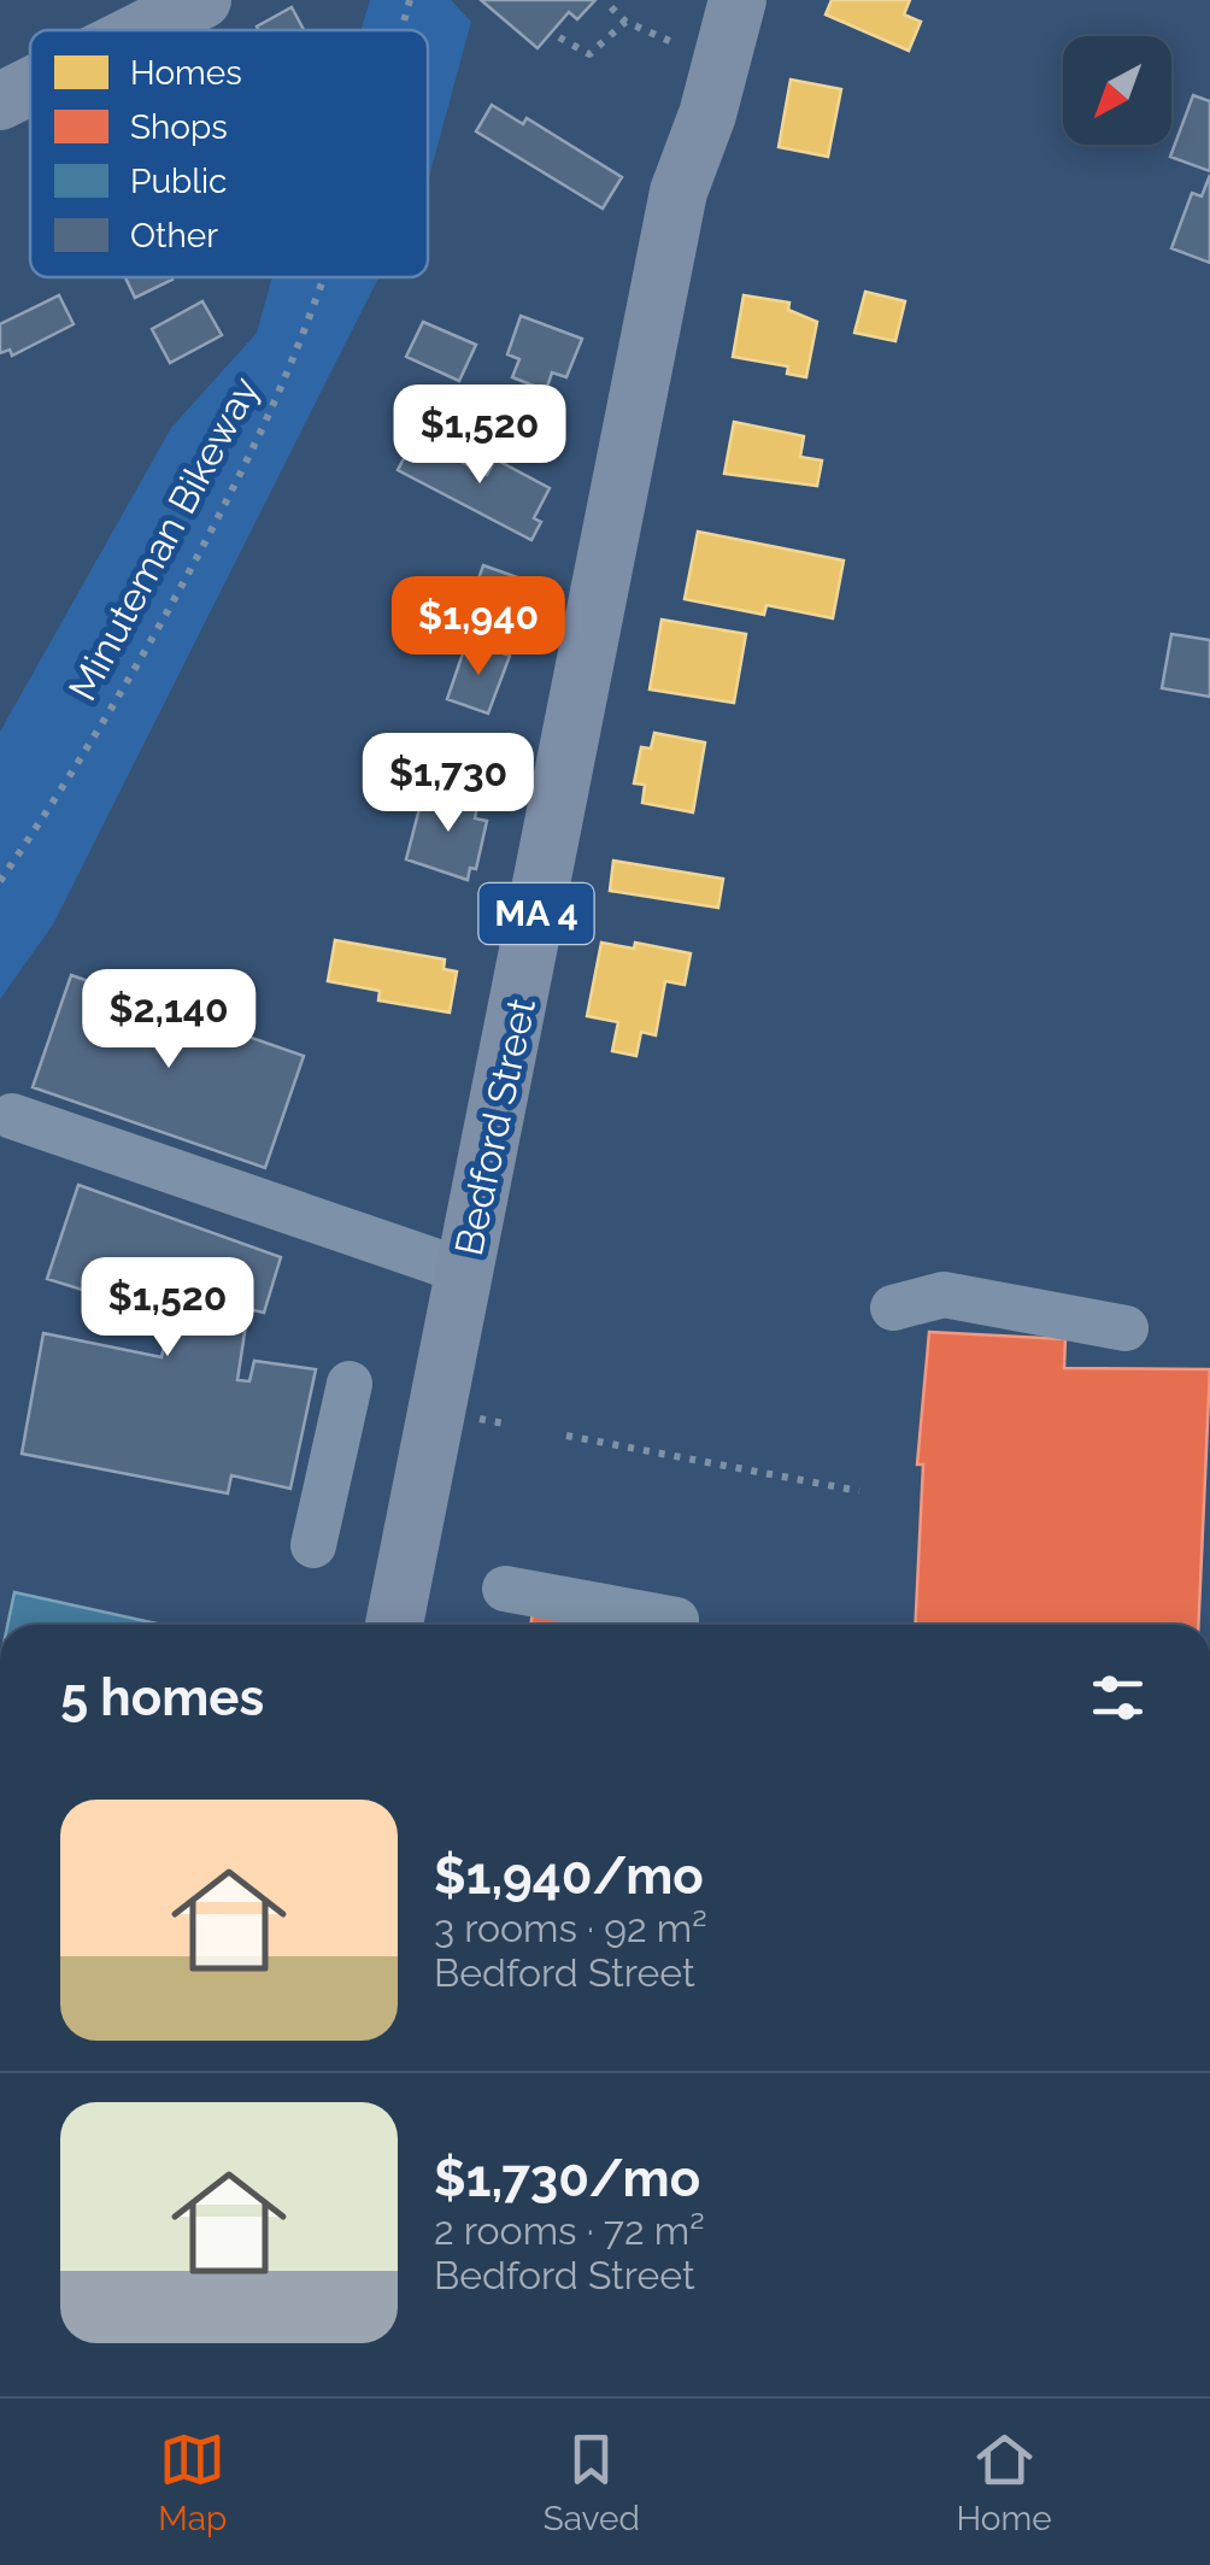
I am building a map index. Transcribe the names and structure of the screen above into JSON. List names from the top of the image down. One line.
{"streets":{"main road":["MA 4","Bedford Street"],"path":["Minuteman Bikeway"]},"legend":["Homes","Shops","Public","Other"],"north":"bottom left","page":{"price":["$1,520","$1,940","$1,730","$2,140","$1,520"],"heading":"5 homes","list":[{"name":"$1,940/mo","note":"3 rooms · 92 m² · Bedford Street"},{"name":"$1,730/mo","note":"2 rooms · 72 m² · Bedford Street"}],"tabs":["Map","Saved","Home"]}}
